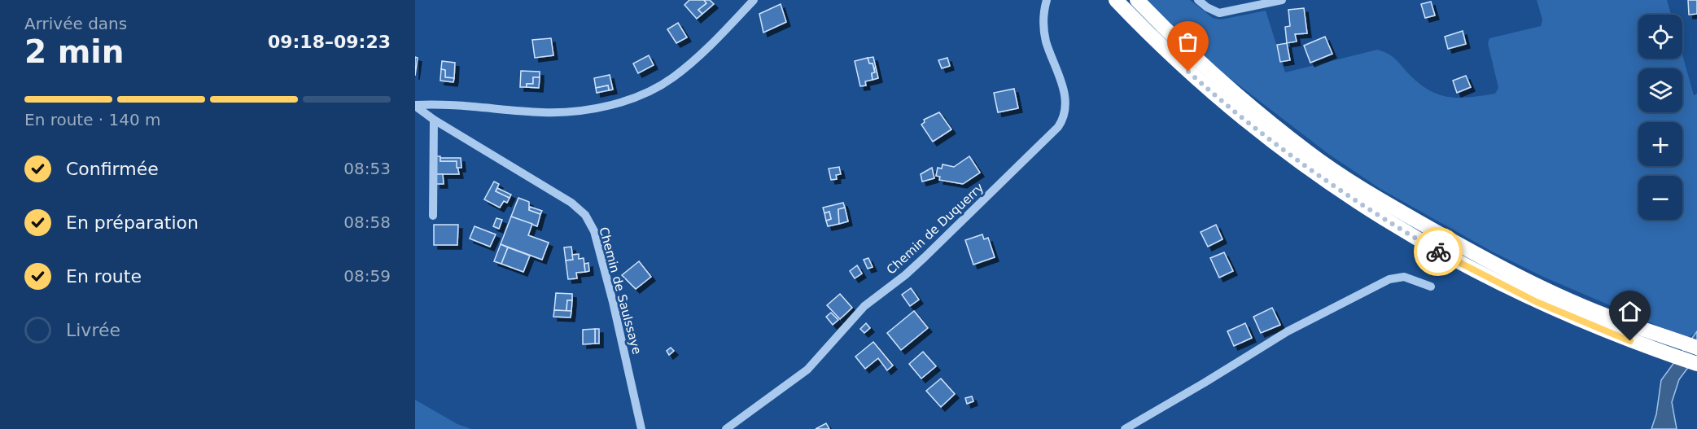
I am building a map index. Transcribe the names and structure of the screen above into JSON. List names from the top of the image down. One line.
{"streets":{"street":["Chemin de Duquerry","Chemin de Saulssaye"]},"page":{"heading":["2 min","Arrivée dans","09:18–09:23"],"map_buttons":["+","−"],"bar":"En route · 140 m","list":[["Confirmée","08:53"],["En préparation","08:58"],["En route","08:59"],"Livrée"]}}
